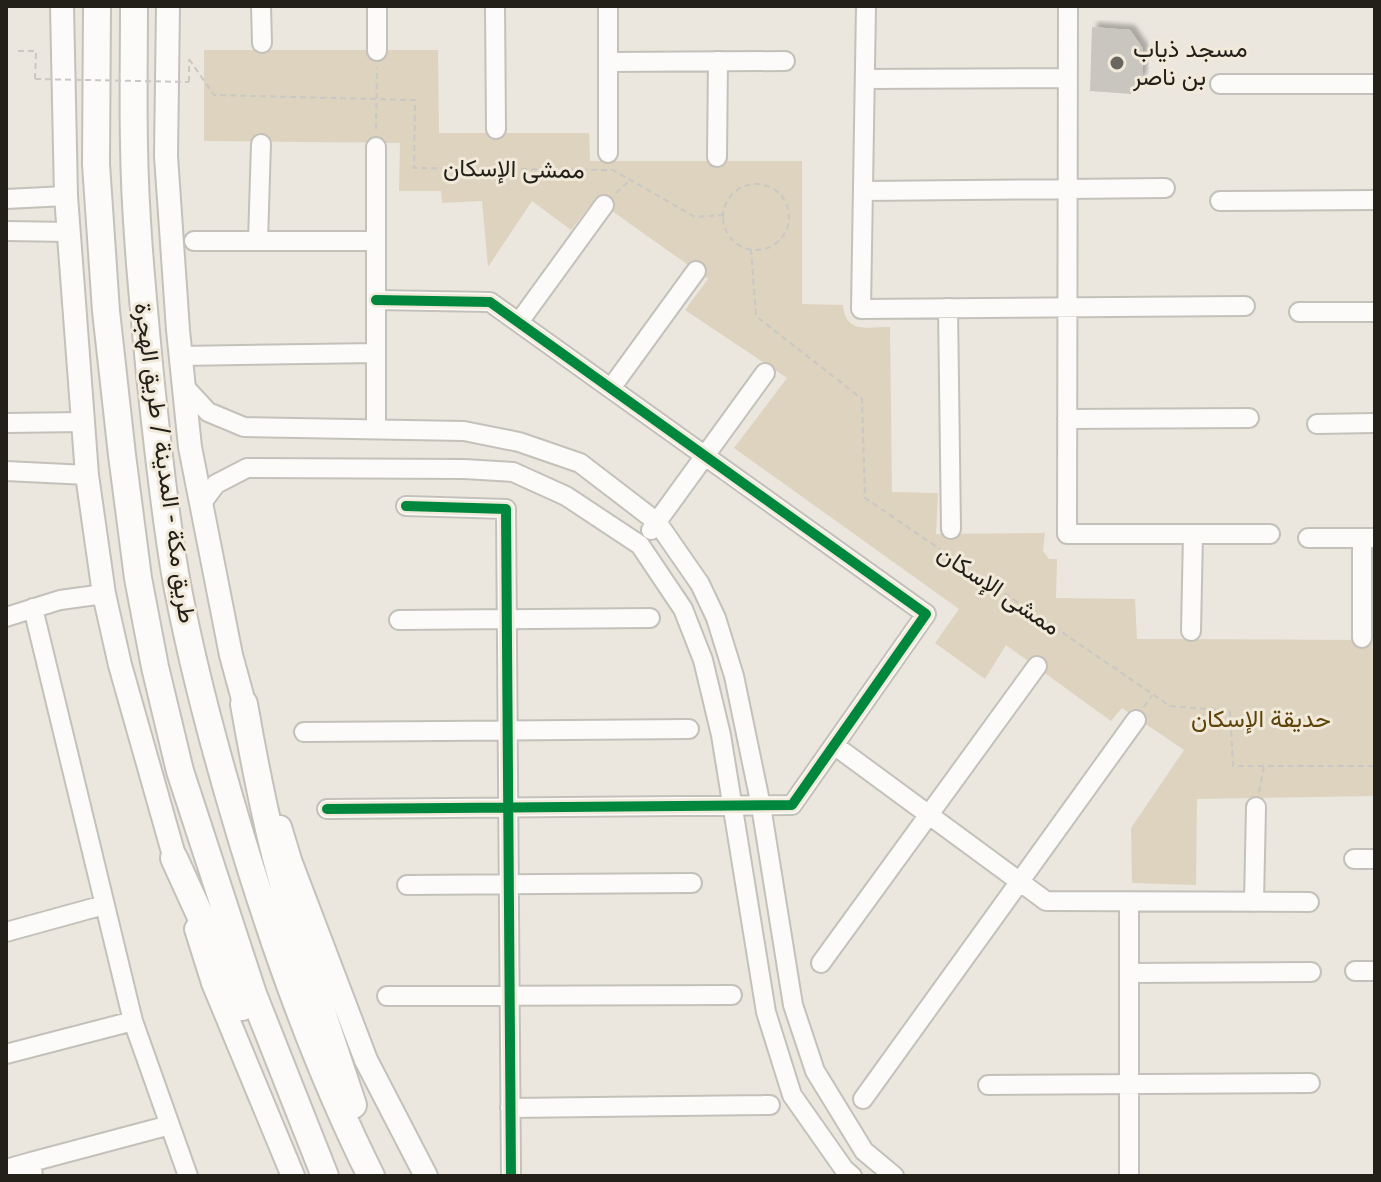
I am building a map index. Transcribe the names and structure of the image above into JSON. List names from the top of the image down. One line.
{"streets":{"highway":["طريق مكة - المدينة / طريق الهجرة"],"path":["ممشى الإسكان"]},"parks":["حديقة الإسكان"],"places":["مسجد ذياب بن ناصر"]}
